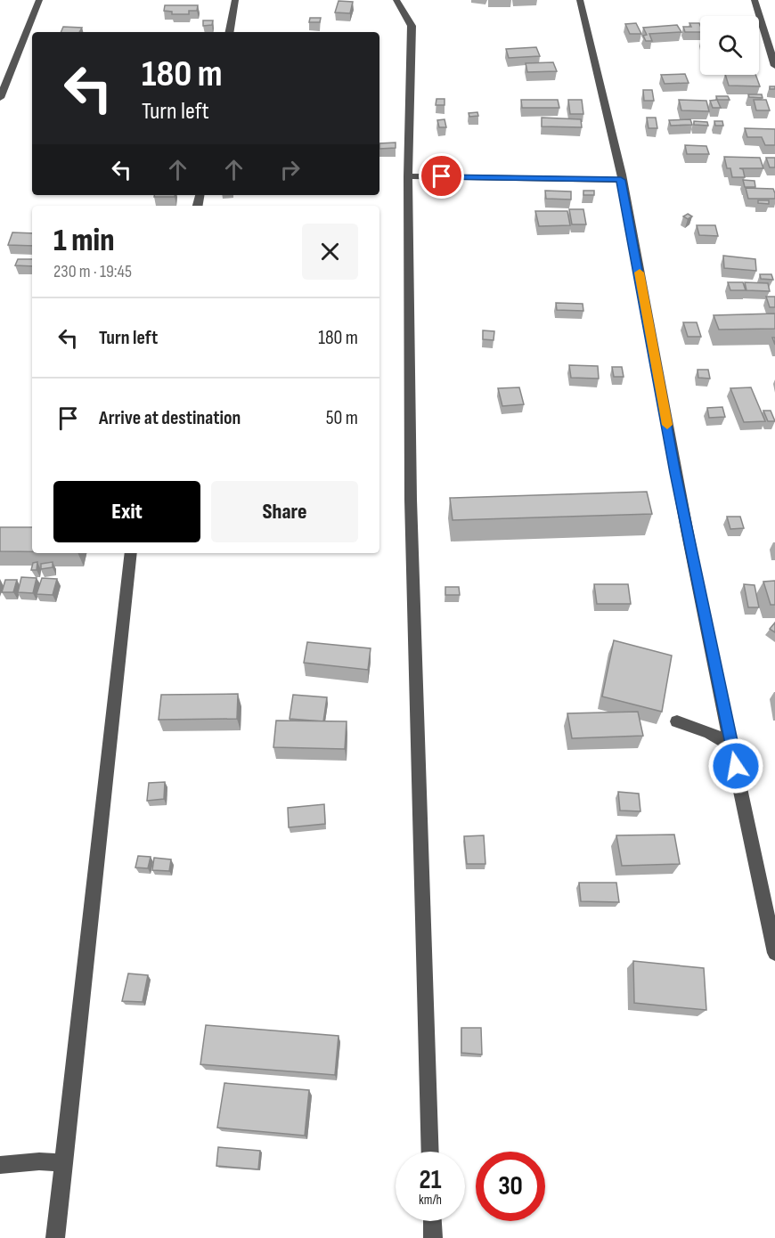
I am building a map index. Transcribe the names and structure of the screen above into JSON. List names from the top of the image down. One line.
{"page":{"turn":["180 m","Turn left"],"heading":["1 min","230 m · 19:45"],"list":[{"name":"Turn left","value":"180 m"},{"name":"Arrive at destination","value":"50 m"}],"buttons":["Exit","Share"],"speed":"21 km/h","limit":"30"}}
